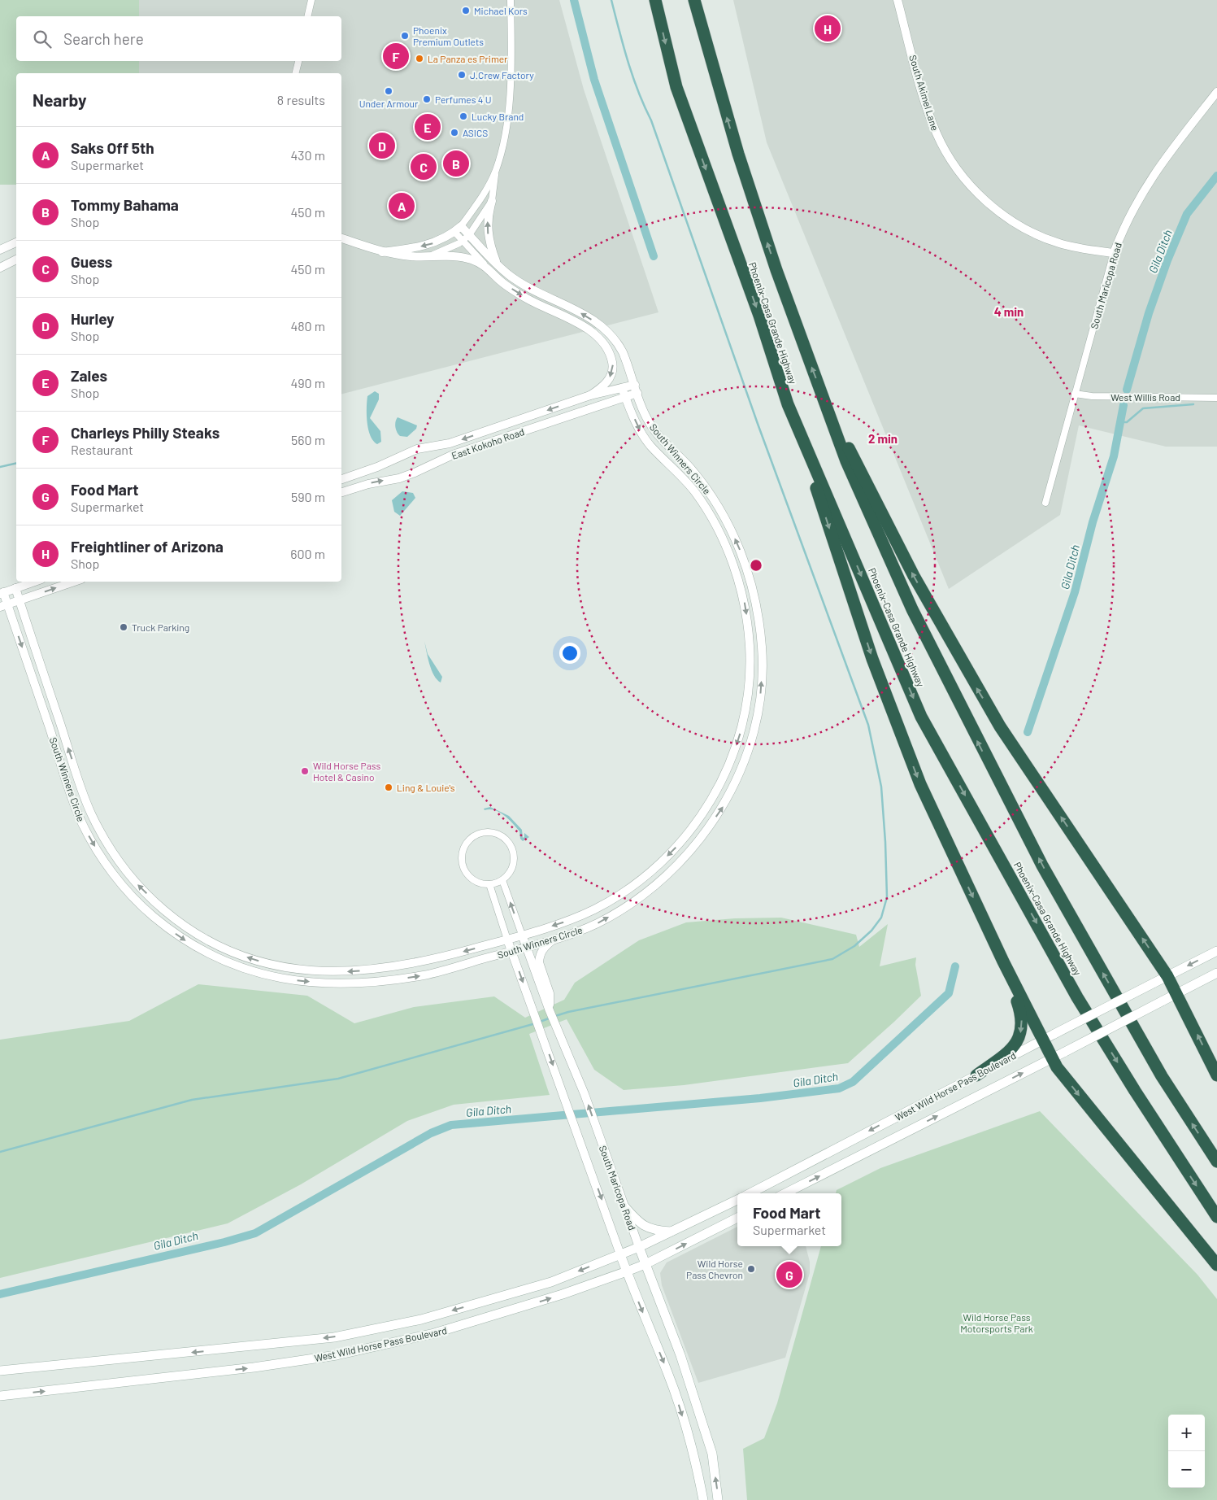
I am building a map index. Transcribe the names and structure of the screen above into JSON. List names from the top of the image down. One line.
{"streets":{"highway":["Phoenix-Casa Grande Highway"],"main road":["South Maricopa Road","West Wild Horse Pass Boulevard"],"street":["South Akimel Lane","West Willis Road","East Kokoho Road","South Winners Circle"]},"crossings":[["South Akimel Lane","South Maricopa Road"],["South Maricopa Road","West Willis Road"],["South Maricopa Road","South Winners Circle"],["South Maricopa Road","West Wild Horse Pass Boulevard"],["East Kokoho Road","South Winners Circle"]],"water":["Gila Ditch"],"parks":["Wild Horse Pass Motorsports Park"],"places":["Michael Kors","Phoenix Premium Outlets","La Panza es Primer","J.Crew Factory","Under Armour","Perfumes 4 U","Lucky Brand","ASICS","Truck Parking","Wild Horse Pass Hotel & Casino","Ling & Louie's","Wild Horse Pass Chevron"],"page":{"pins":["H","F","E","D","B","C","A","G"],"search":"Search here","heading":["Nearby","8 results"],"list":[{"mark":"A","name":"Saks Off 5th","note":"Supermarket","value":"430 m"},{"mark":"B","name":"Tommy Bahama","note":"Shop","value":"450 m"},{"mark":"C","name":"Guess","note":"Shop","value":"450 m"},{"mark":"D","name":"Hurley","note":"Shop","value":"480 m"},{"mark":"E","name":"Zales","note":"Shop","value":"490 m"},{"mark":"F","name":"Charleys Philly Steaks","note":"Restaurant","value":"560 m"},{"mark":"G","name":"Food Mart","note":"Supermarket","value":"590 m"},{"mark":"H","name":"Freightliner of Arizona","note":"Shop","value":"600 m"}],"popup":["Food Mart","Supermarket"],"map_buttons":["+","−"]},"rings":["4 min","2 min"]}
